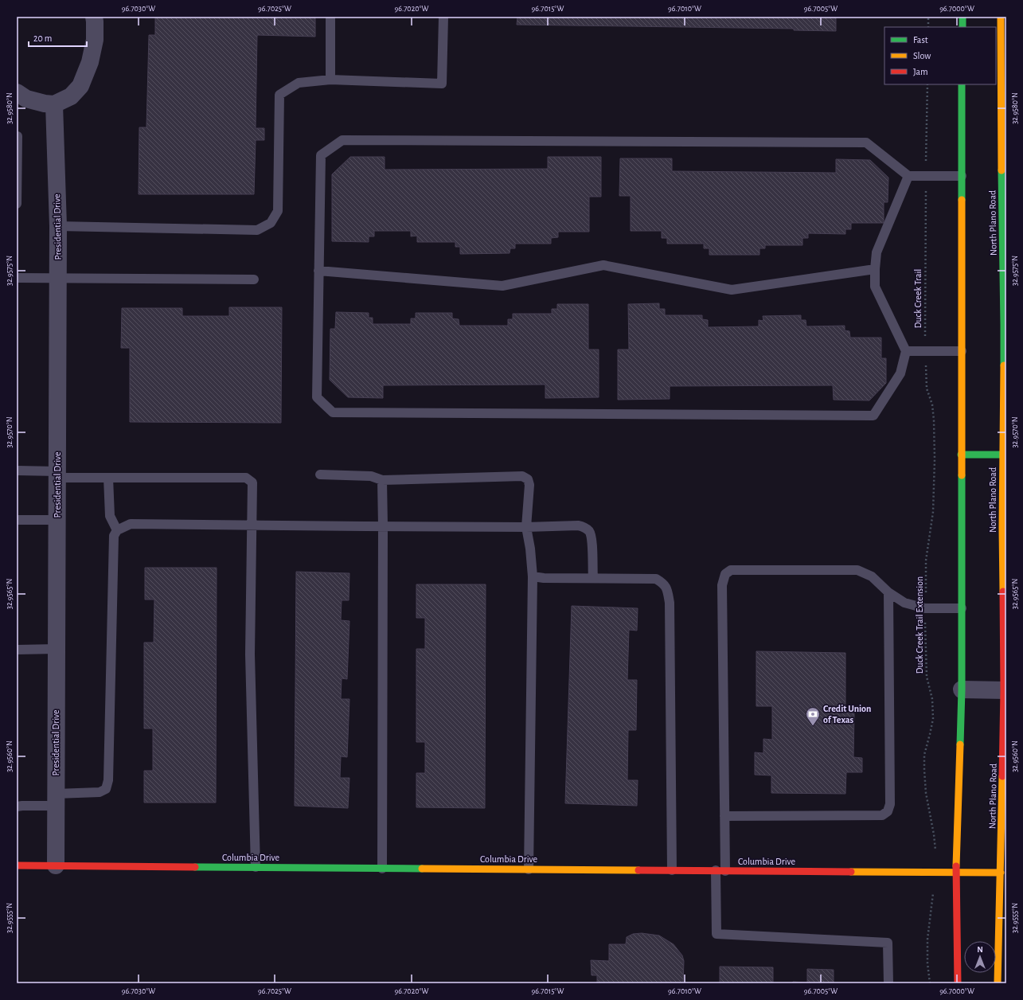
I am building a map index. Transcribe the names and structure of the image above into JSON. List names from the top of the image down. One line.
{"streets":{"main road":["North Plano Road","Columbia Drive"],"street":["Presidential Drive"],"path":["Duck Creek Trail","Duck Creek Trail Extension"]},"crossings":[["North Plano Road","Columbia Drive"],["Presidential Drive","Columbia Drive"],["Duck Creek Trail","Duck Creek Trail Extension"]],"places":{"bank":["Credit Union of Texas"]},"legend":["Fast","Slow","Jam"],"scale_bar":"20 m","north":"top","coordinates":["96.7030°W","96.7025°W","96.7020°W","96.7015°W","96.7010°W","96.7005°W","96.7000°W","32.9580°N","32.9575°N","32.9570°N","32.9565°N","32.9560°N","32.9555°N"]}
